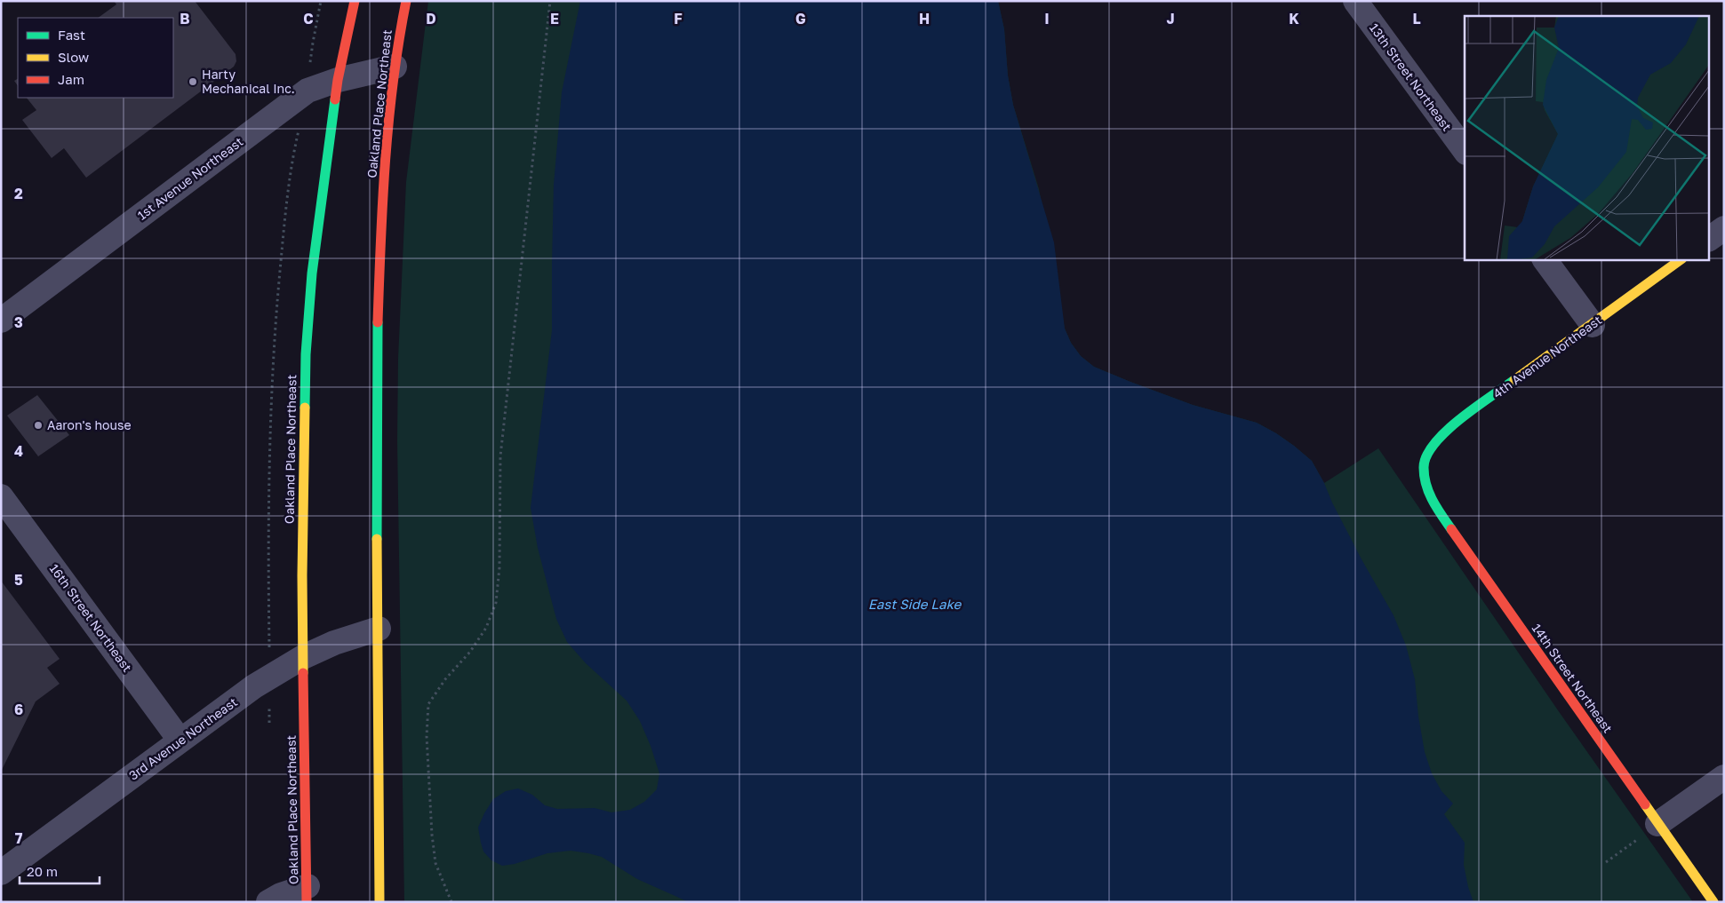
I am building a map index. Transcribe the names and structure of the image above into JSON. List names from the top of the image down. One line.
{"streets":{"main road":["Oakland Place Northeast","4th Avenue Northeast","14th Street Northeast"],"street":["13th Street Northeast","1st Avenue Northeast","16th Street Northeast","3rd Avenue Northeast"]},"crossings":[["Oakland Place Northeast","1st Avenue Northeast"],["Oakland Place Northeast","3rd Avenue Northeast"],["4th Avenue Northeast","14th Street Northeast"],["16th Street Northeast","3rd Avenue Northeast"]],"water":["East Side Lake"],"places":["Harty Mechanical Inc.","Aaron's house"],"legend":["Fast","Slow","Jam"],"scale_bar":"20 m","grid":{"columns":["B","C","D","E","F","G","H","I","J","K","L"],"rows":["2","3","4","5","6","7"]}}
